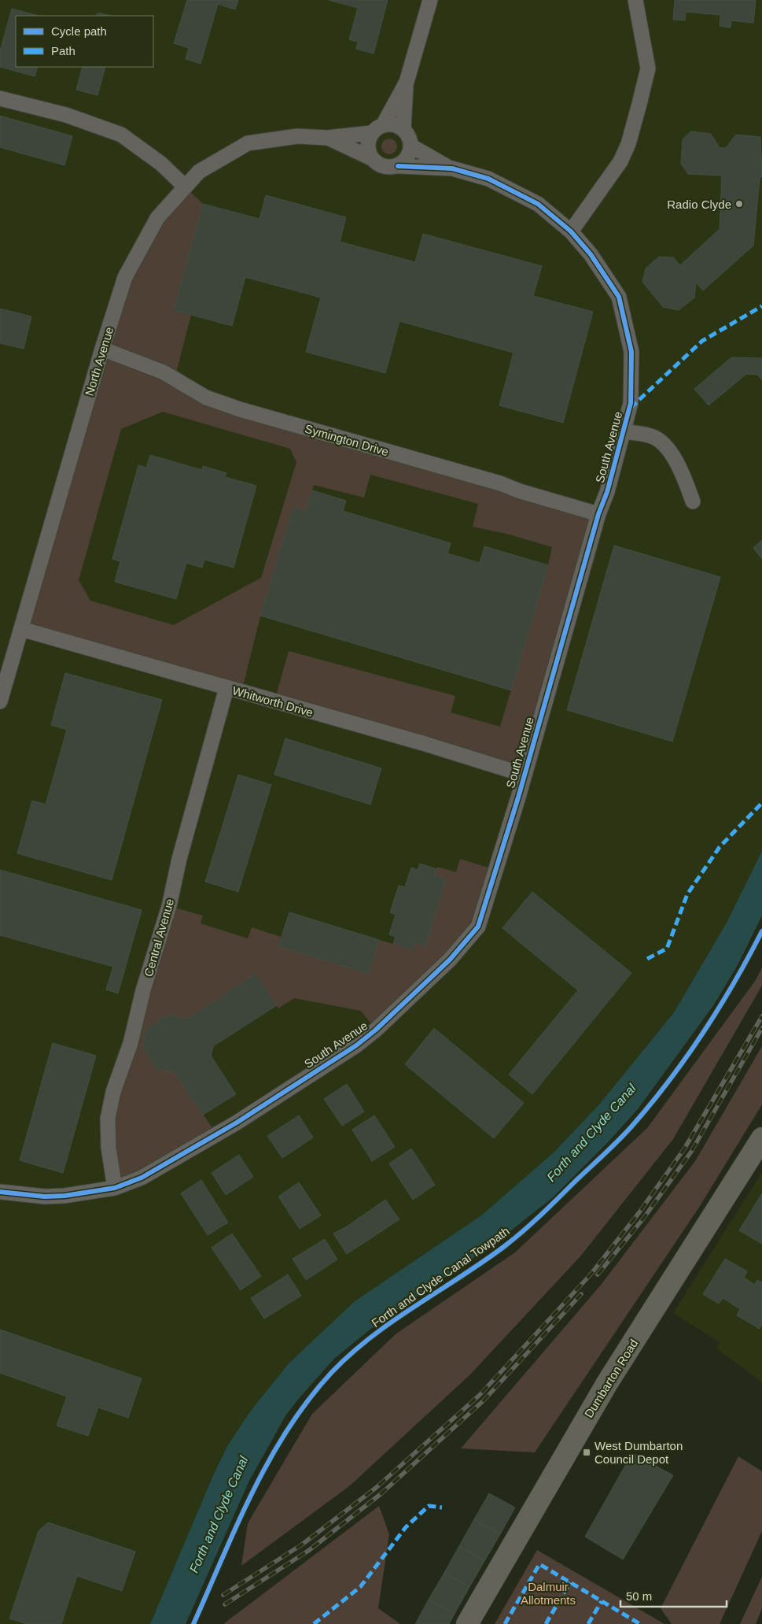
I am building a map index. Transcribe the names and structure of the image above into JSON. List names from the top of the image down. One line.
{"streets":{"main road":["Dumbarton Road"],"street":["North Avenue","Symington Drive","South Avenue","Whitworth Drive","Central Avenue"],"cycle path":["Forth and Clyde Canal Towpath"]},"crossings":[["North Avenue","Symington Drive"],["North Avenue","South Avenue"],["North Avenue","Whitworth Drive"],["Symington Drive","South Avenue"],["South Avenue","Whitworth Drive"],["South Avenue","Central Avenue"],["Whitworth Drive","Central Avenue"]],"water":["Forth and Clyde Canal"],"parks":["Dalmuir Allotments"],"places":{"other":["Radio Clyde"],"transit":["West Dumbarton Council Depot"]},"legend":["Cycle path","Path"],"scale_bar":"50 m"}
